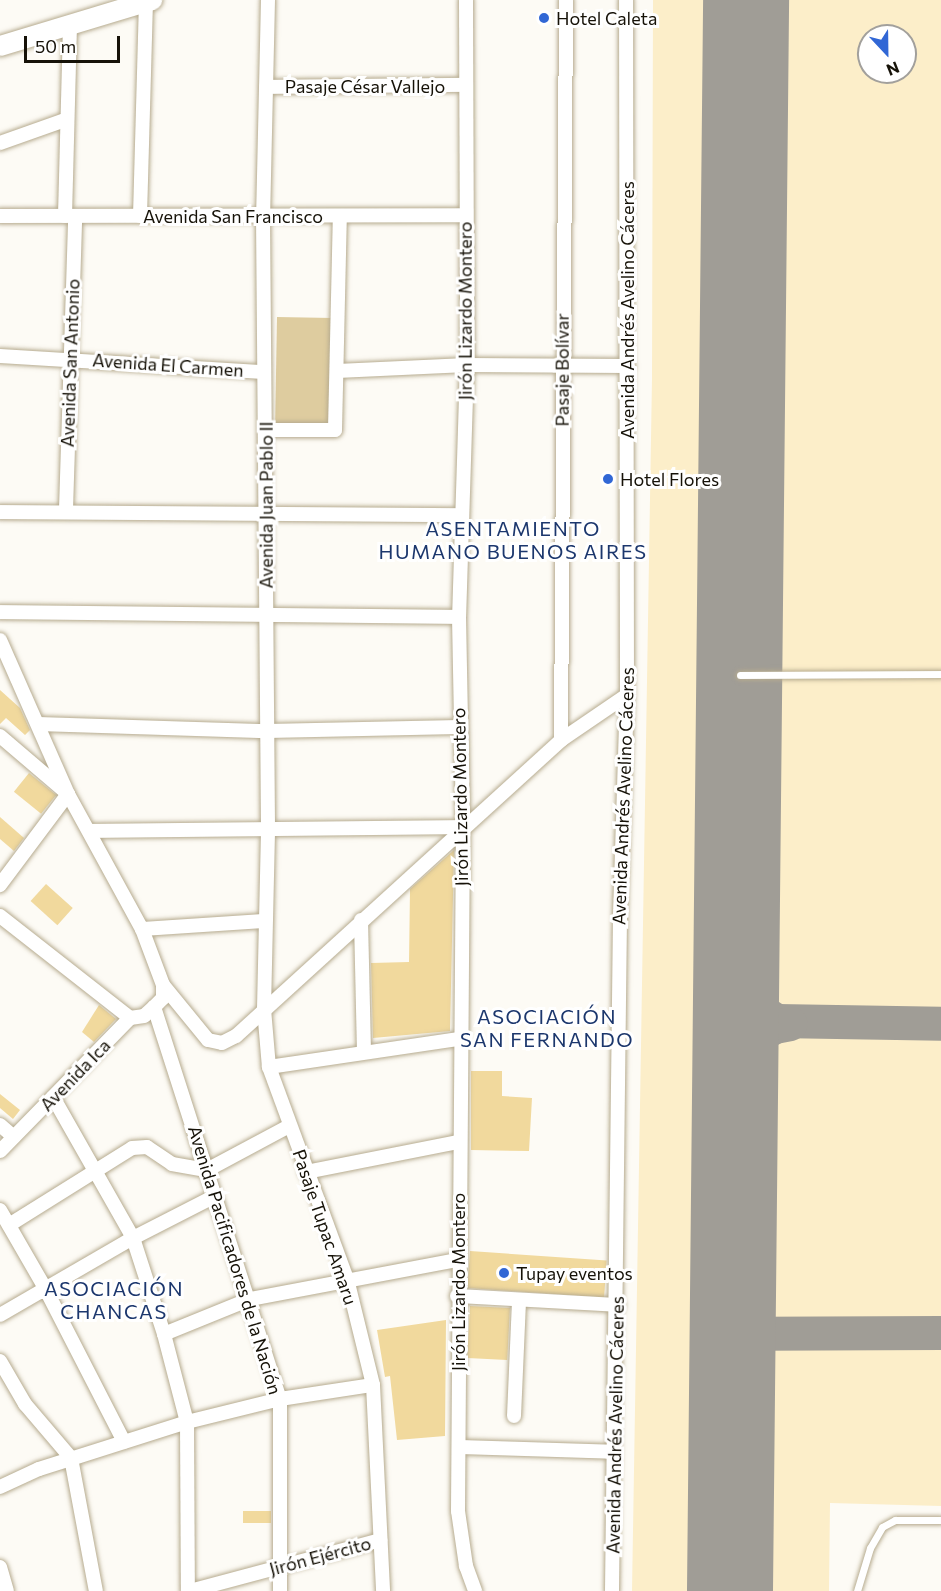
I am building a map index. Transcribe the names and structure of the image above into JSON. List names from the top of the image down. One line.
{"streets":{"street":["Pasaje César Vallejo","Avenida San Francisco","Avenida Andrés Avelino Cáceres","Jirón Lizardo Montero","Avenida San Antonio","Avenida El Carmen","Pasaje Bolívar","Avenida Juan Pablo II","Avenida Ica","Pasaje Tupac Amaru","Avenida Pacificadores de la Nación","Jirón Ejército"]},"crossings":[["Pasaje César Vallejo","Jirón Lizardo Montero"],["Pasaje César Vallejo","Avenida Juan Pablo II"],["Avenida San Francisco","Jirón Lizardo Montero"],["Avenida San Francisco","Avenida San Antonio"],["Avenida San Francisco","Avenida Juan Pablo II"],["Avenida San Antonio","Avenida El Carmen"],["Avenida El Carmen","Avenida Juan Pablo II"],["Avenida Juan Pablo II","Pasaje Tupac Amaru"],["Avenida Ica","Avenida Pacificadores de la Nación"],["Pasaje Tupac Amaru","Jirón Ejército"],["Avenida Pacificadores de la Nación","Jirón Ejército"]],"districts":["ASENTAMIENTO HUMANO BUENOS AIRES","ASOCIACIÓN SAN FERNANDO","ASOCIACIÓN CHANCAS"],"places":["Hotel Caleta","Hotel Flores","Tupay eventos"],"scale_bar":"50 m","north":"bottom"}
